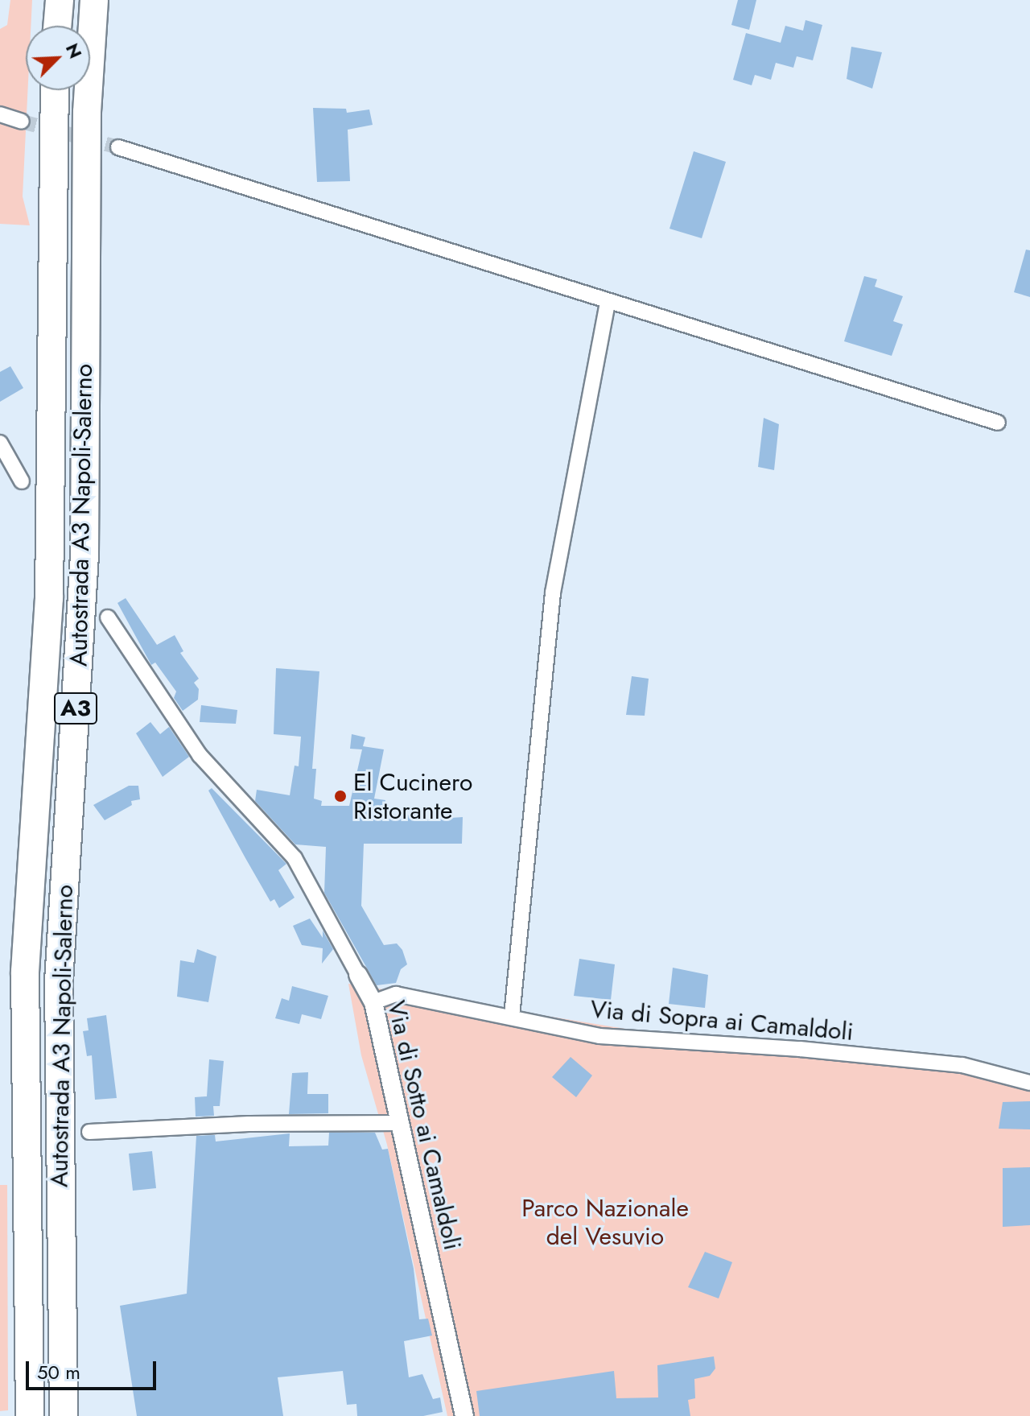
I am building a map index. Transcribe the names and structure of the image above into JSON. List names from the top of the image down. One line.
{"streets":{"highway":["Autostrada A3 Napoli-Salerno","A3"],"street":["Via di Sopra ai Camaldoli","Via di Sotto ai Camaldoli"]},"crossings":[["Via di Sopra ai Camaldoli","Via di Sotto ai Camaldoli"]],"parks":["Parco Nazionale del Vesuvio"],"places":["El Cucinero Ristorante"],"scale_bar":"50 m","north":"top right"}
